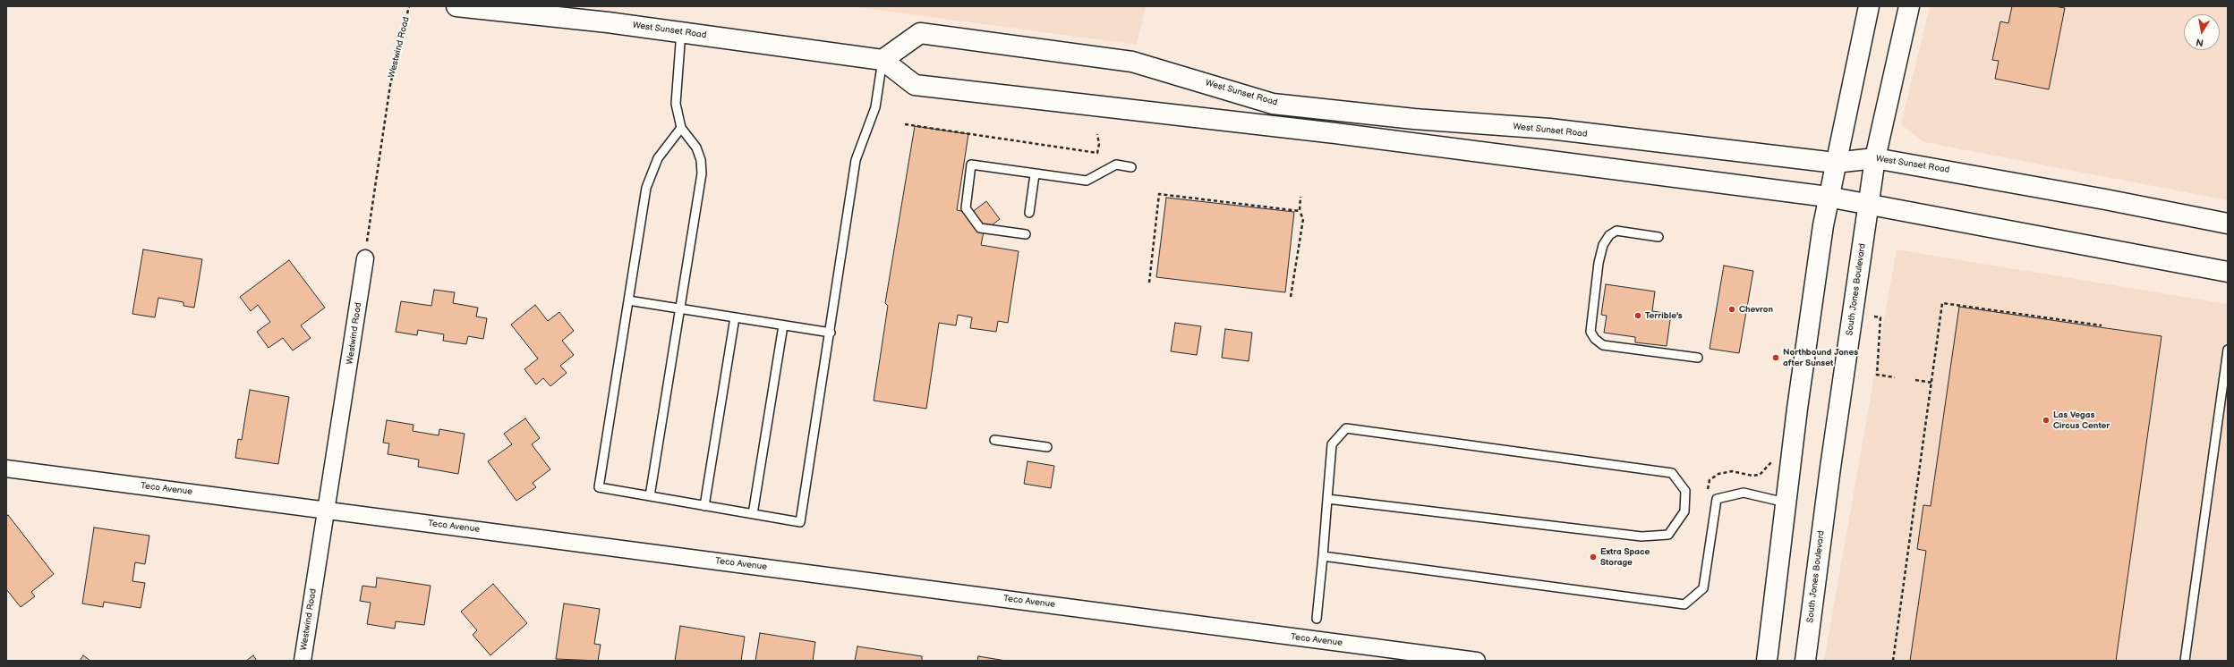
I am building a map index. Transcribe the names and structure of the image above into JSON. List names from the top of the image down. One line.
{"streets":{"main road":["West Sunset Road","South Jones Boulevard"],"street":["Westwind Road","Teco Avenue"]},"crossings":[["West Sunset Road","South Jones Boulevard"],["Westwind Road","Teco Avenue"]],"places":["Chevron","Terrible's","Northbound Jones after Sunset","Las Vegas Circus Center","Extra Space Storage"],"north":"bottom"}
